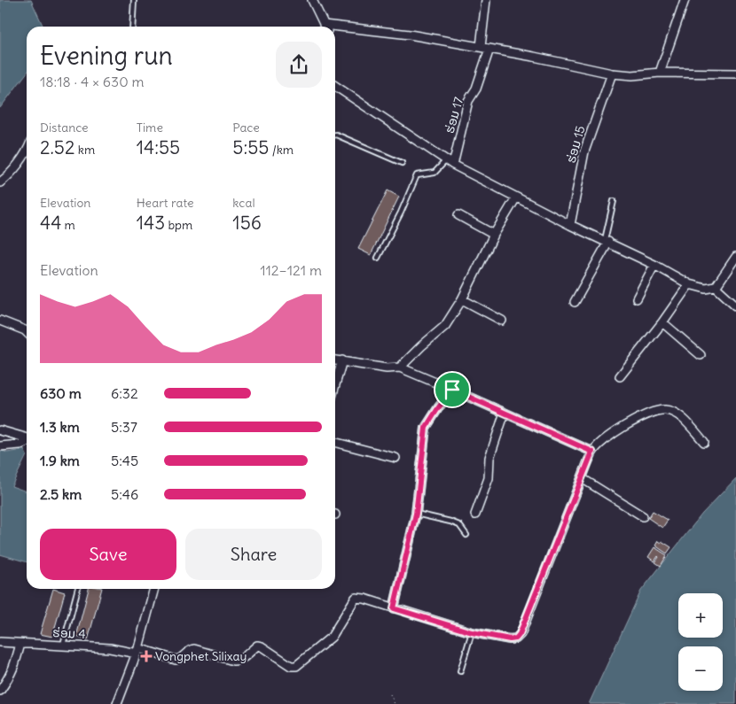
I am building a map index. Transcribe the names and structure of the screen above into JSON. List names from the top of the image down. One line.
{"streets":{"street":["ຮ່ອມ 17","ຮ່ອມ 15","ຮ່ອມ 4"]},"places":{"health":["Vongphet Silixay"]},"page":{"heading":["Evening run","18:18 · 4 × 630 m"],"stats":[["Distance","2.52 km"],["Time","14:55"],["Pace","5:55 /km"],["Elevation","44 m"],["Heart rate","143 bpm"],["kcal","156"]],"chart":["Elevation","112–121 m"],"list":[{"name":"630 m","note":"6:32"},{"name":"1.3 km","note":"5:37"},{"name":"1.9 km","note":"5:45"},{"name":"2.5 km","note":"5:46"}],"buttons":["Save","Share"],"map_buttons":["+","−"]}}
